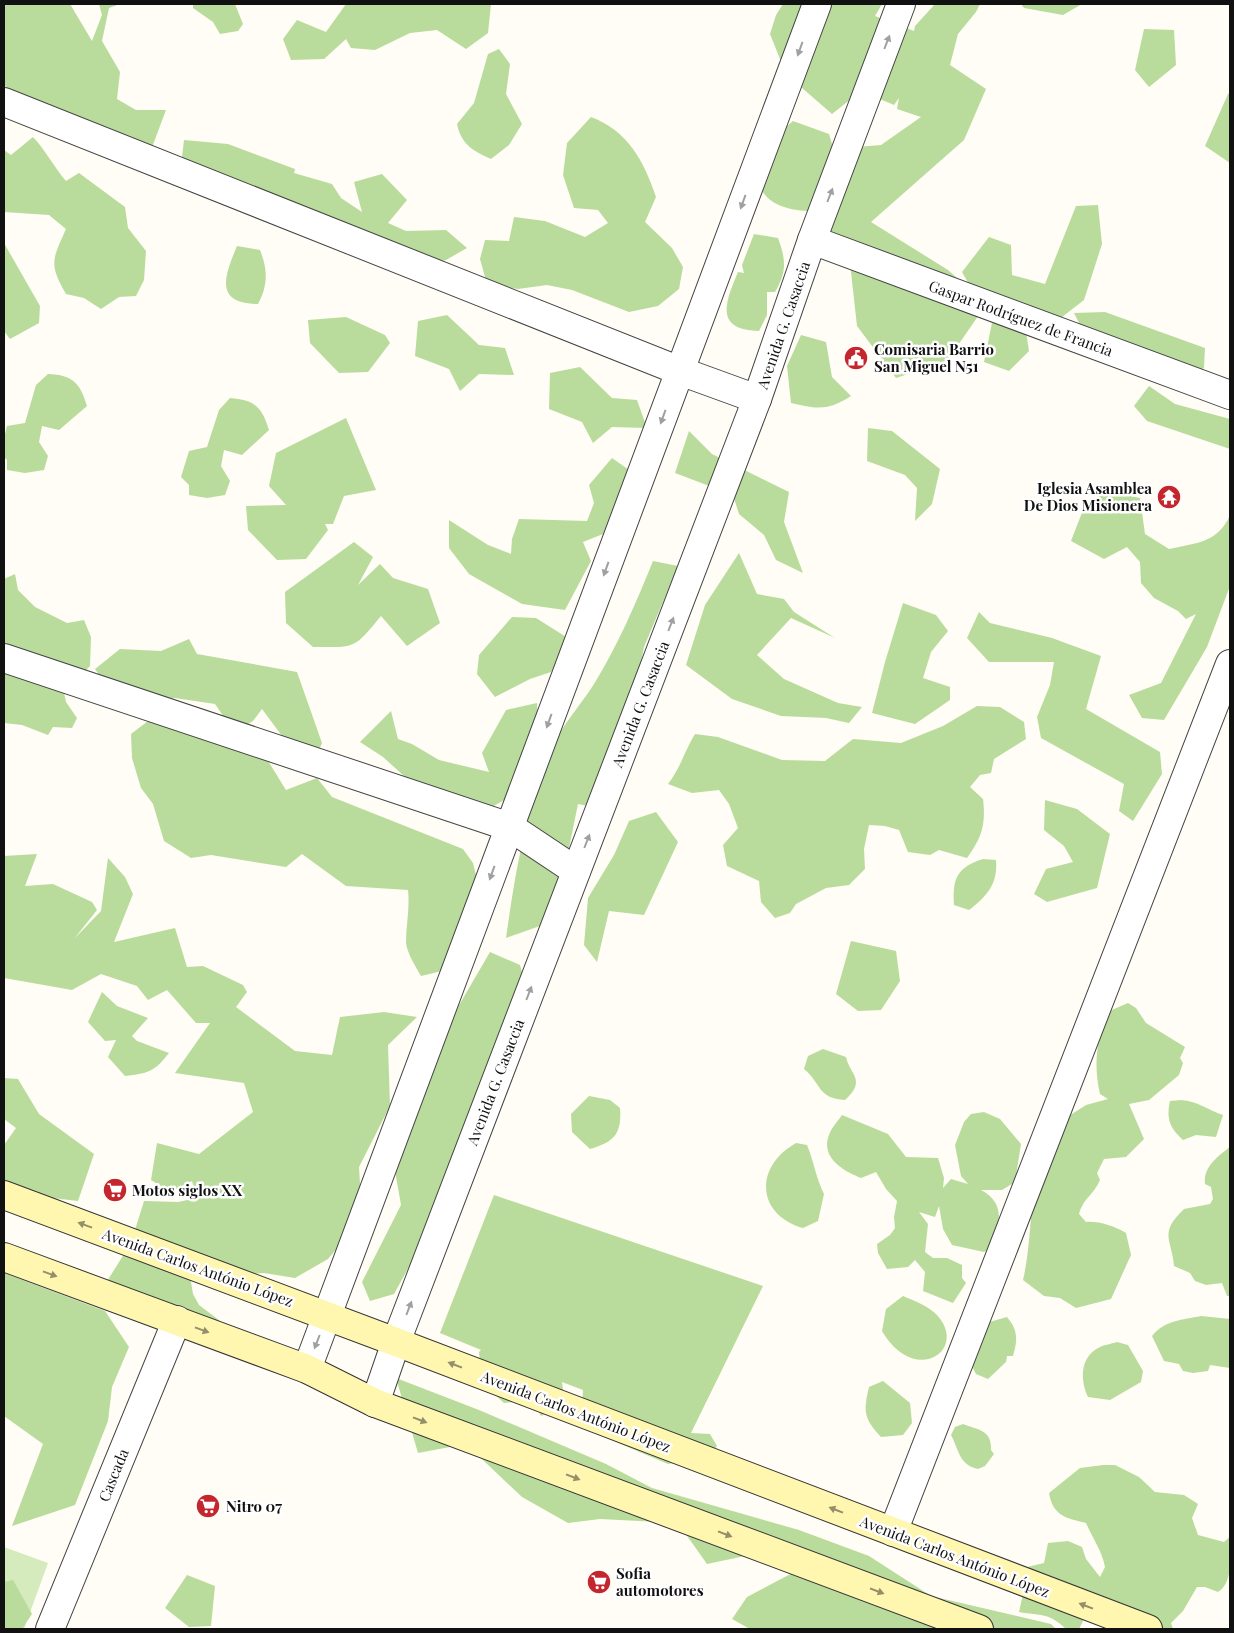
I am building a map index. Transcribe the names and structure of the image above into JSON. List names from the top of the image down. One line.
{"streets":{"main road":["Avenida Carlos António López"],"street":["Gaspar Rodríguez de Francia","Avenida G. Casaccia","Cascada"]},"crossings":[["Gaspar Rodríguez de Francia","Avenida G. Casaccia"],["Avenida G. Casaccia","Avenida Carlos António López"]],"places":{"public building":["Comisaria Barrio San Miguel N51"],"temple":["Iglesia Asamblea De Dios Misionera"],"supermarket":["Motos siglos XX","Nitro 07","Sofia automotores"]}}
